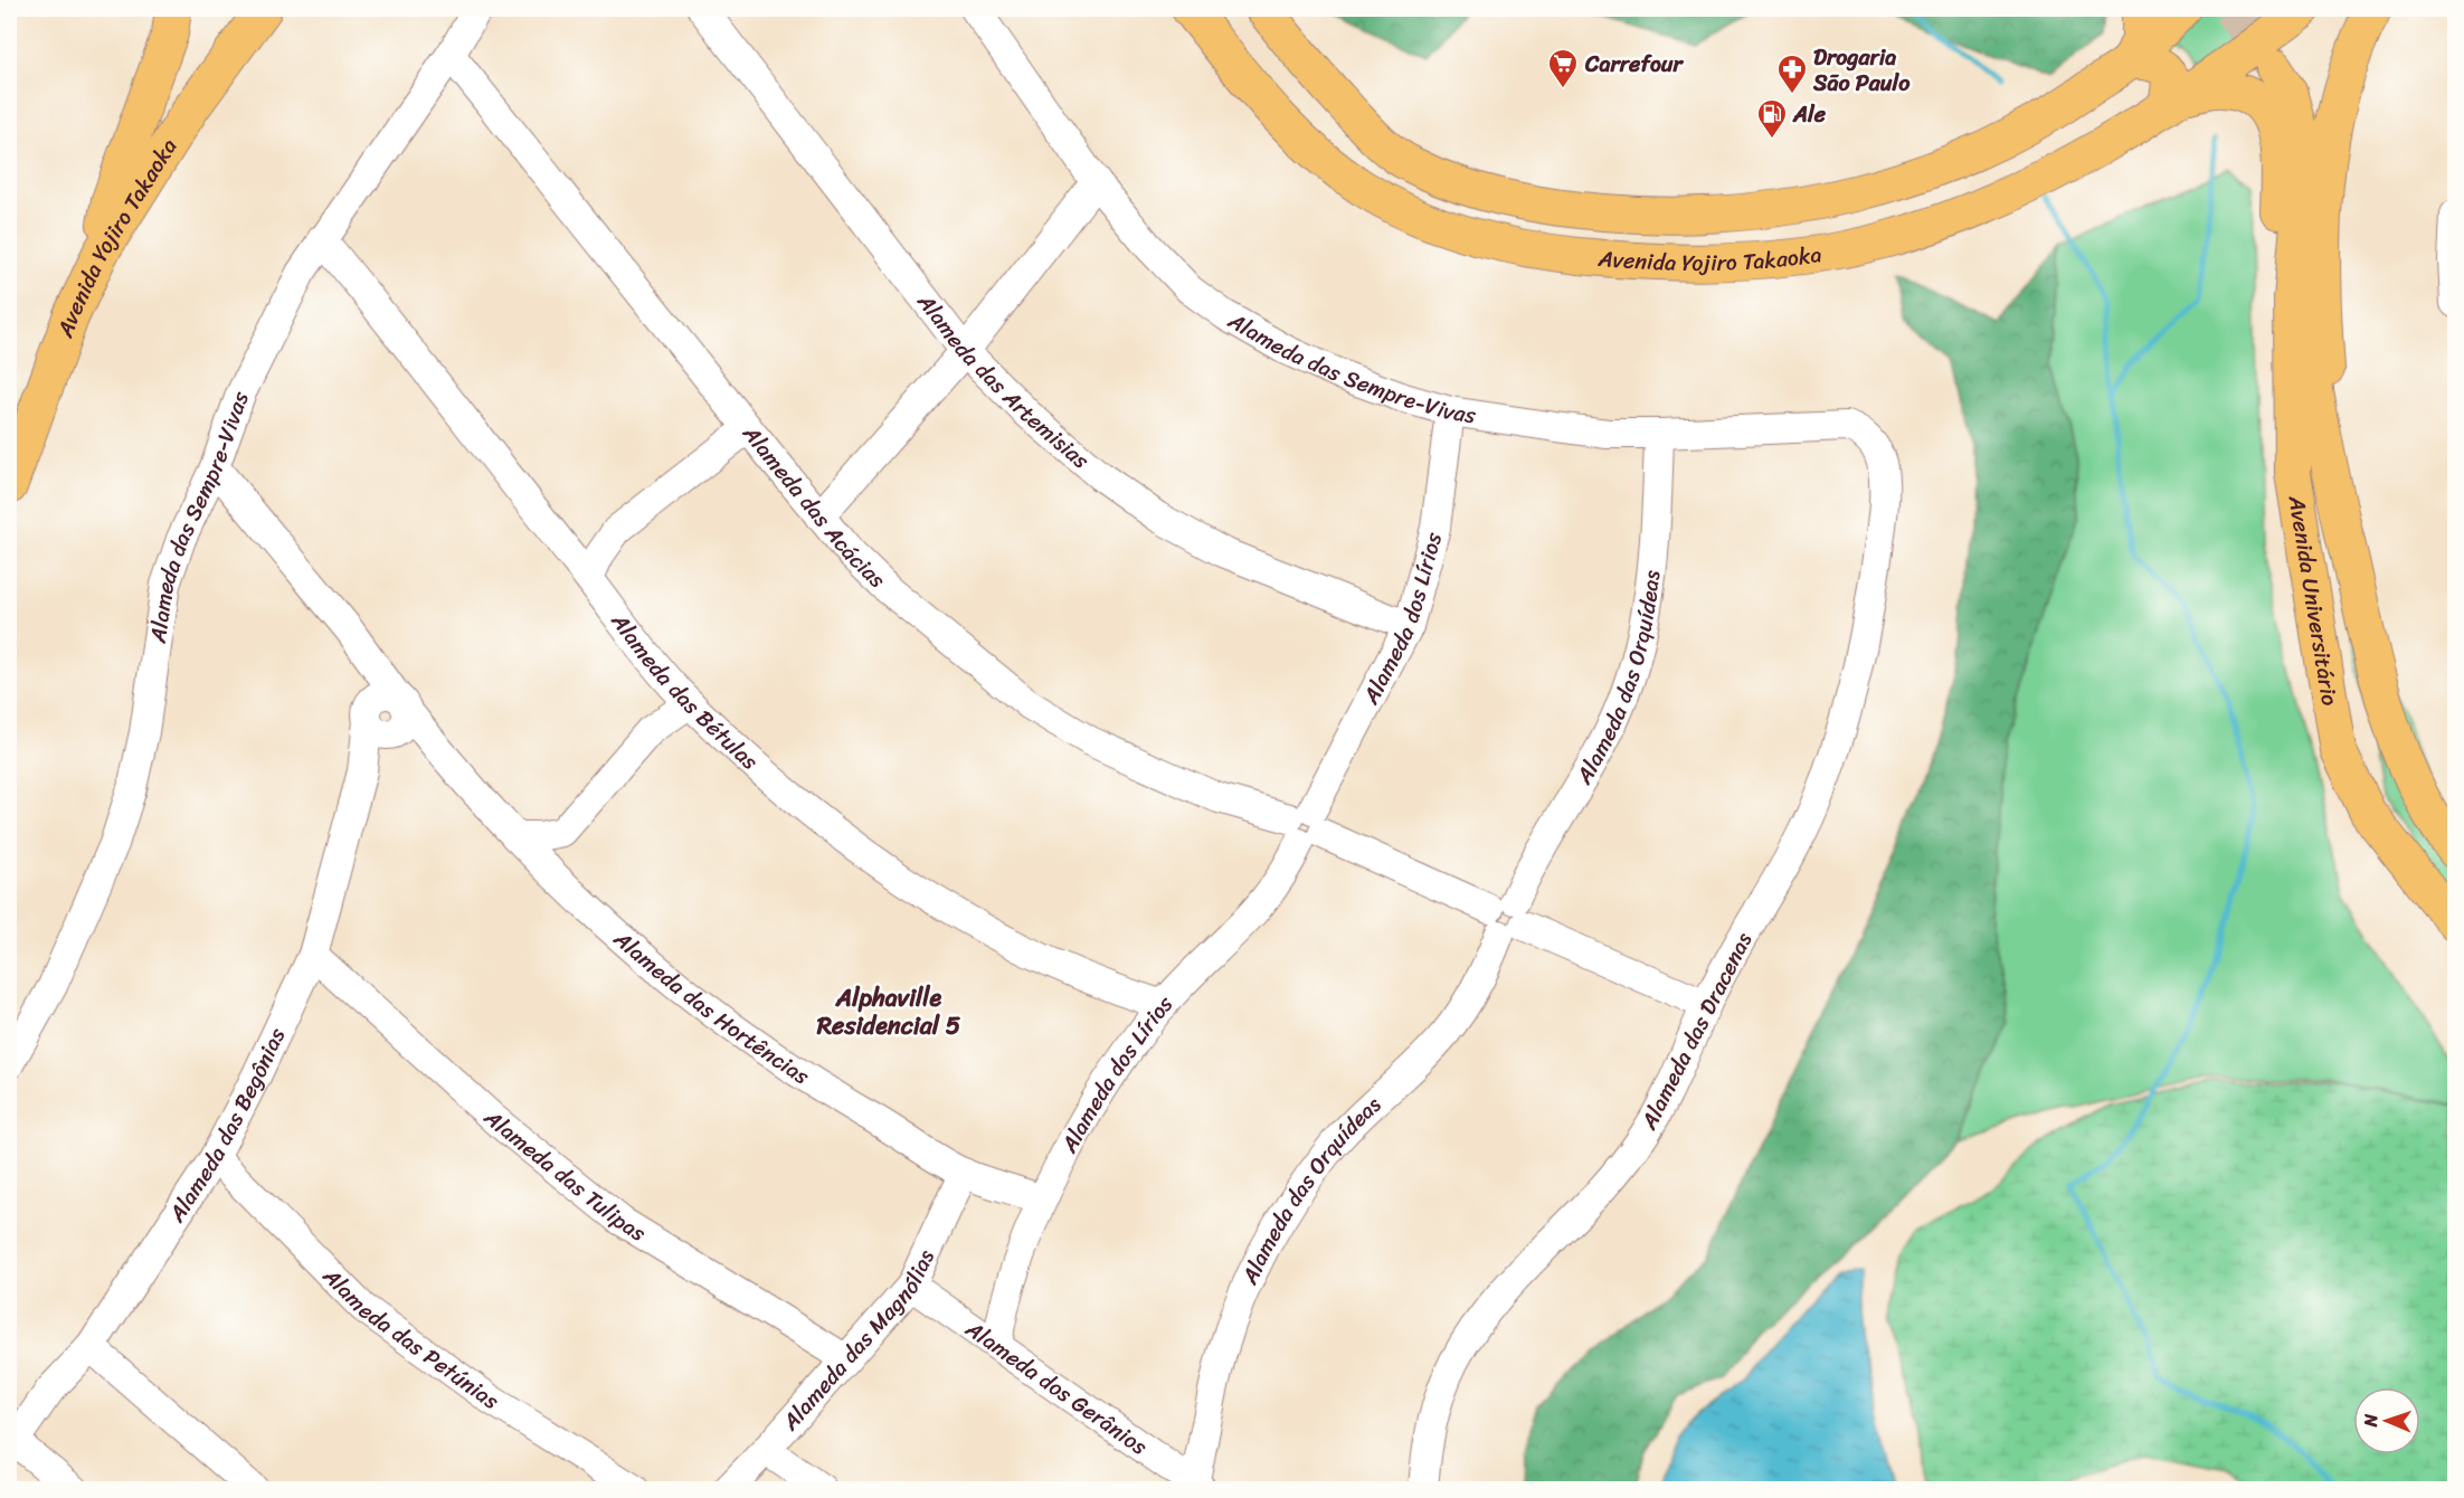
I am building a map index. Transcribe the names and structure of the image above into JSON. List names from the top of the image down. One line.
{"streets":{"main road":["Avenida Yojiro Takaoka","Avenida Universitário"],"street":["Alameda das Sempre-Vivas","Alameda das Artemisias","Alameda das Acácias","Alameda dos Lírios","Alameda das Orquídeas","Alameda das Bétulas","Alameda das Hortências","Alameda das Dracenas","Alameda das Begônias","Alameda das Tulipas","Alameda das Petúnias","Alameda das Magnólias","Alameda dos Gerânios"]},"crossings":[["Avenida Yojiro Takaoka","Avenida Universitário"],["Alameda das Sempre-Vivas","Alameda das Acácias"],["Alameda das Sempre-Vivas","Alameda dos Lírios"],["Alameda das Sempre-Vivas","Alameda das Orquídeas"],["Alameda das Sempre-Vivas","Alameda das Bétulas"],["Alameda das Sempre-Vivas","Alameda das Hortências"],["Alameda das Sempre-Vivas","Alameda das Dracenas"],["Alameda das Artemisias","Alameda dos Lírios"],["Alameda das Acácias","Alameda dos Lírios"],["Alameda das Acácias","Alameda das Orquídeas"],["Alameda das Acácias","Alameda das Dracenas"],["Alameda dos Lírios","Alameda das Bétulas"],["Alameda dos Lírios","Alameda das Hortências"],["Alameda dos Lírios","Alameda dos Gerânios"],["Alameda das Orquídeas","Alameda dos Gerânios"],["Alameda das Hortências","Alameda das Magnólias"],["Alameda das Begônias","Alameda das Tulipas"],["Alameda das Begônias","Alameda das Petúnias"],["Alameda das Tulipas","Alameda das Magnólias"],["Alameda das Magnólias","Alameda dos Gerânios"]],"districts":["Alphaville Residencial 5"],"places":{"supermarket":["Carrefour"],"pharmacy":["Drogaria São Paulo"],"fuel station":["Ale"]},"north":"left"}
